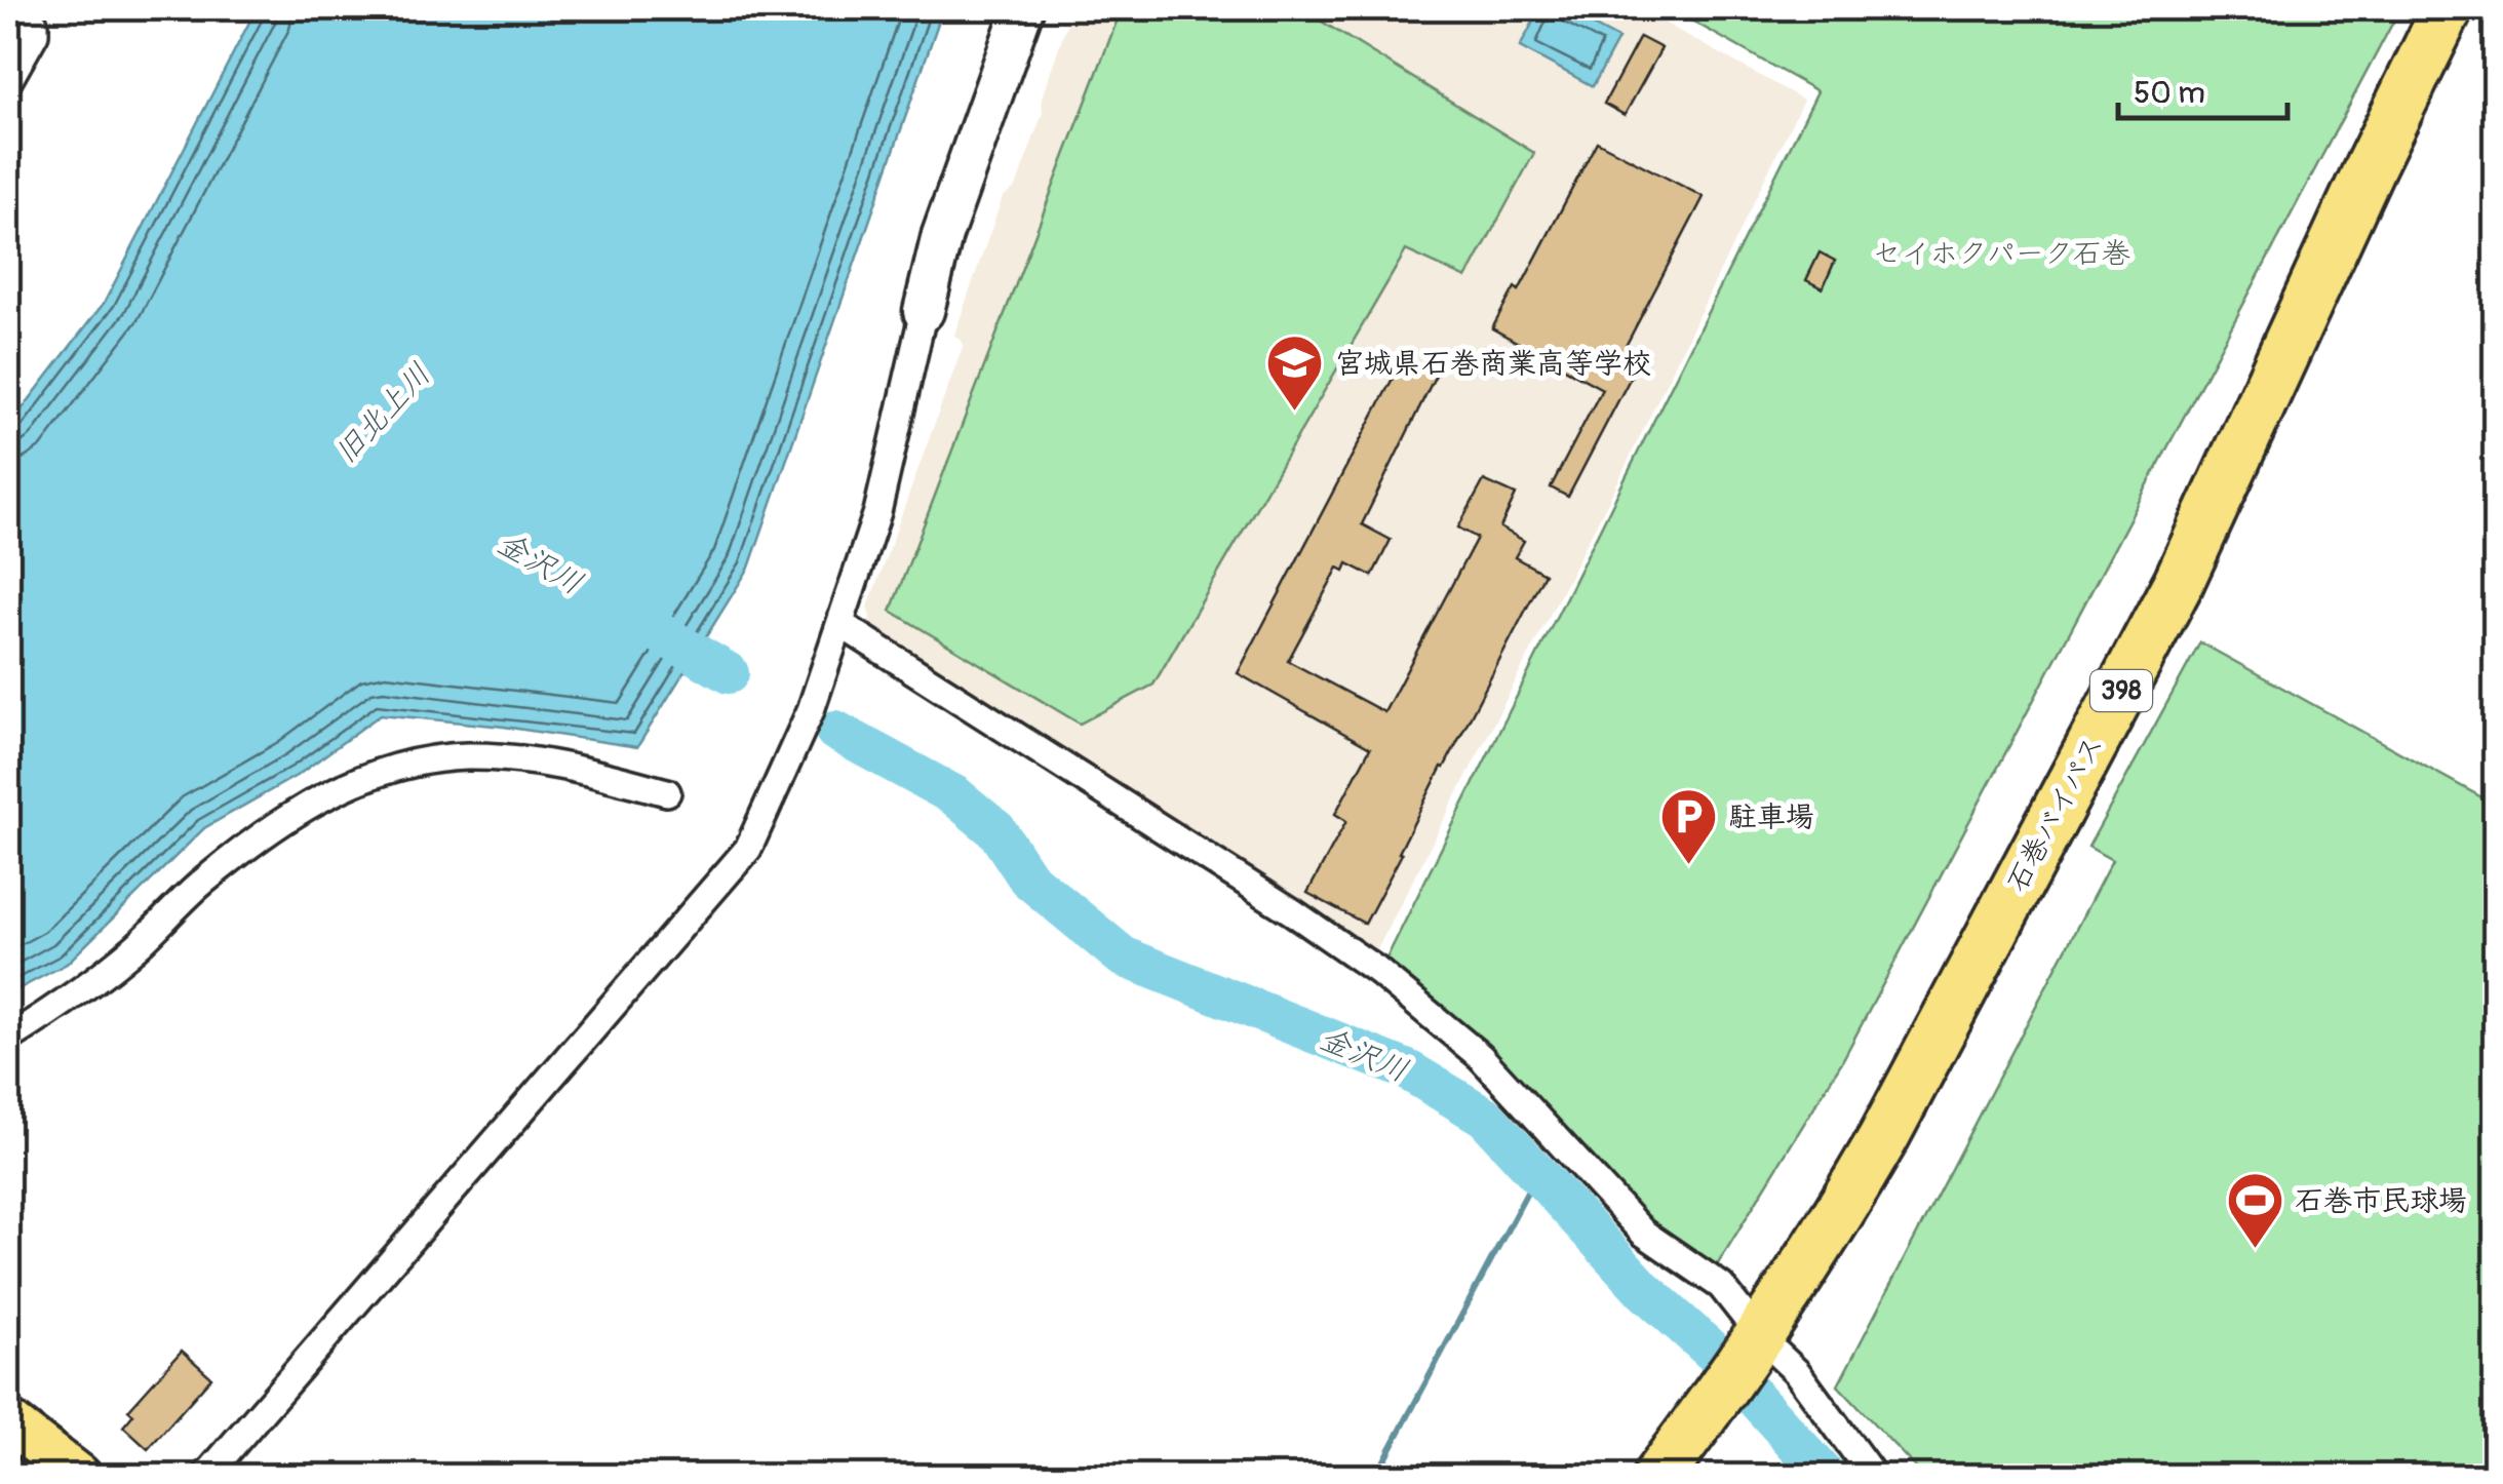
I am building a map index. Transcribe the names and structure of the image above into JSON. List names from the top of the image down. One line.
{"streets":{"highway":["398","石巻バイパス"]},"water":["旧北上川","金沢川"],"parks":["セイホクパーク石巻"],"places":{"school or university":["宮城県石巻商業高等学校"],"parking":["駐車場"],"sports":["石巻市民球場"]},"scale_bar":"50 m"}
